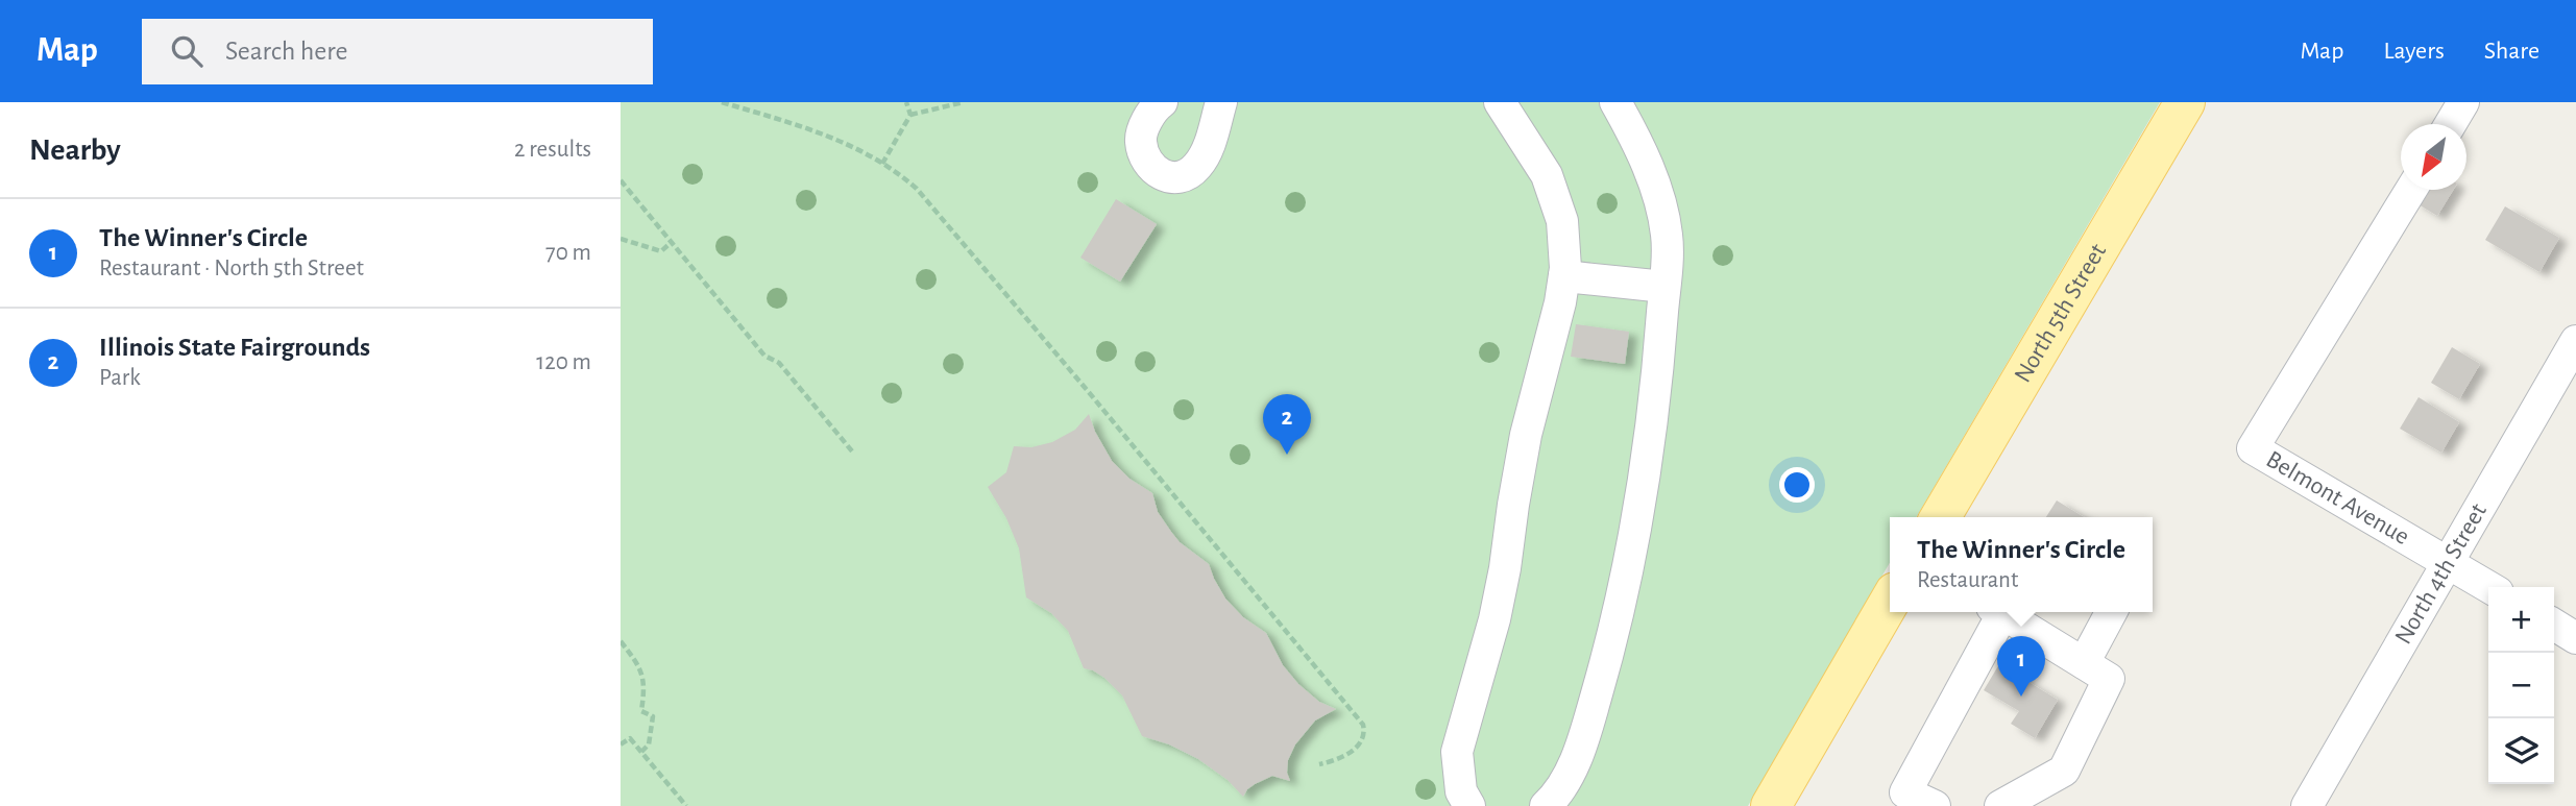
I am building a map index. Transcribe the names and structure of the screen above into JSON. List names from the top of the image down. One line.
{"streets":{"main road":["North 5th Street"],"street":["Belmont Avenue","North 4th Street"]},"crossings":[["Belmont Avenue","North 4th Street"]],"north":"bottom left","page":{"header":"Map","search":"Search here","nav":["Map","Layers","Share"],"heading":["Nearby","2 results"],"list":[{"mark":"1","name":"The Winner's Circle","note":"Restaurant · North 5th Street","value":"70 m"},{"mark":"2","name":"Illinois State Fairgrounds","note":"Park","value":"120 m"}],"pins":["2","1"],"popup":["The Winner's Circle","Restaurant"],"map_buttons":["+","−"]}}
